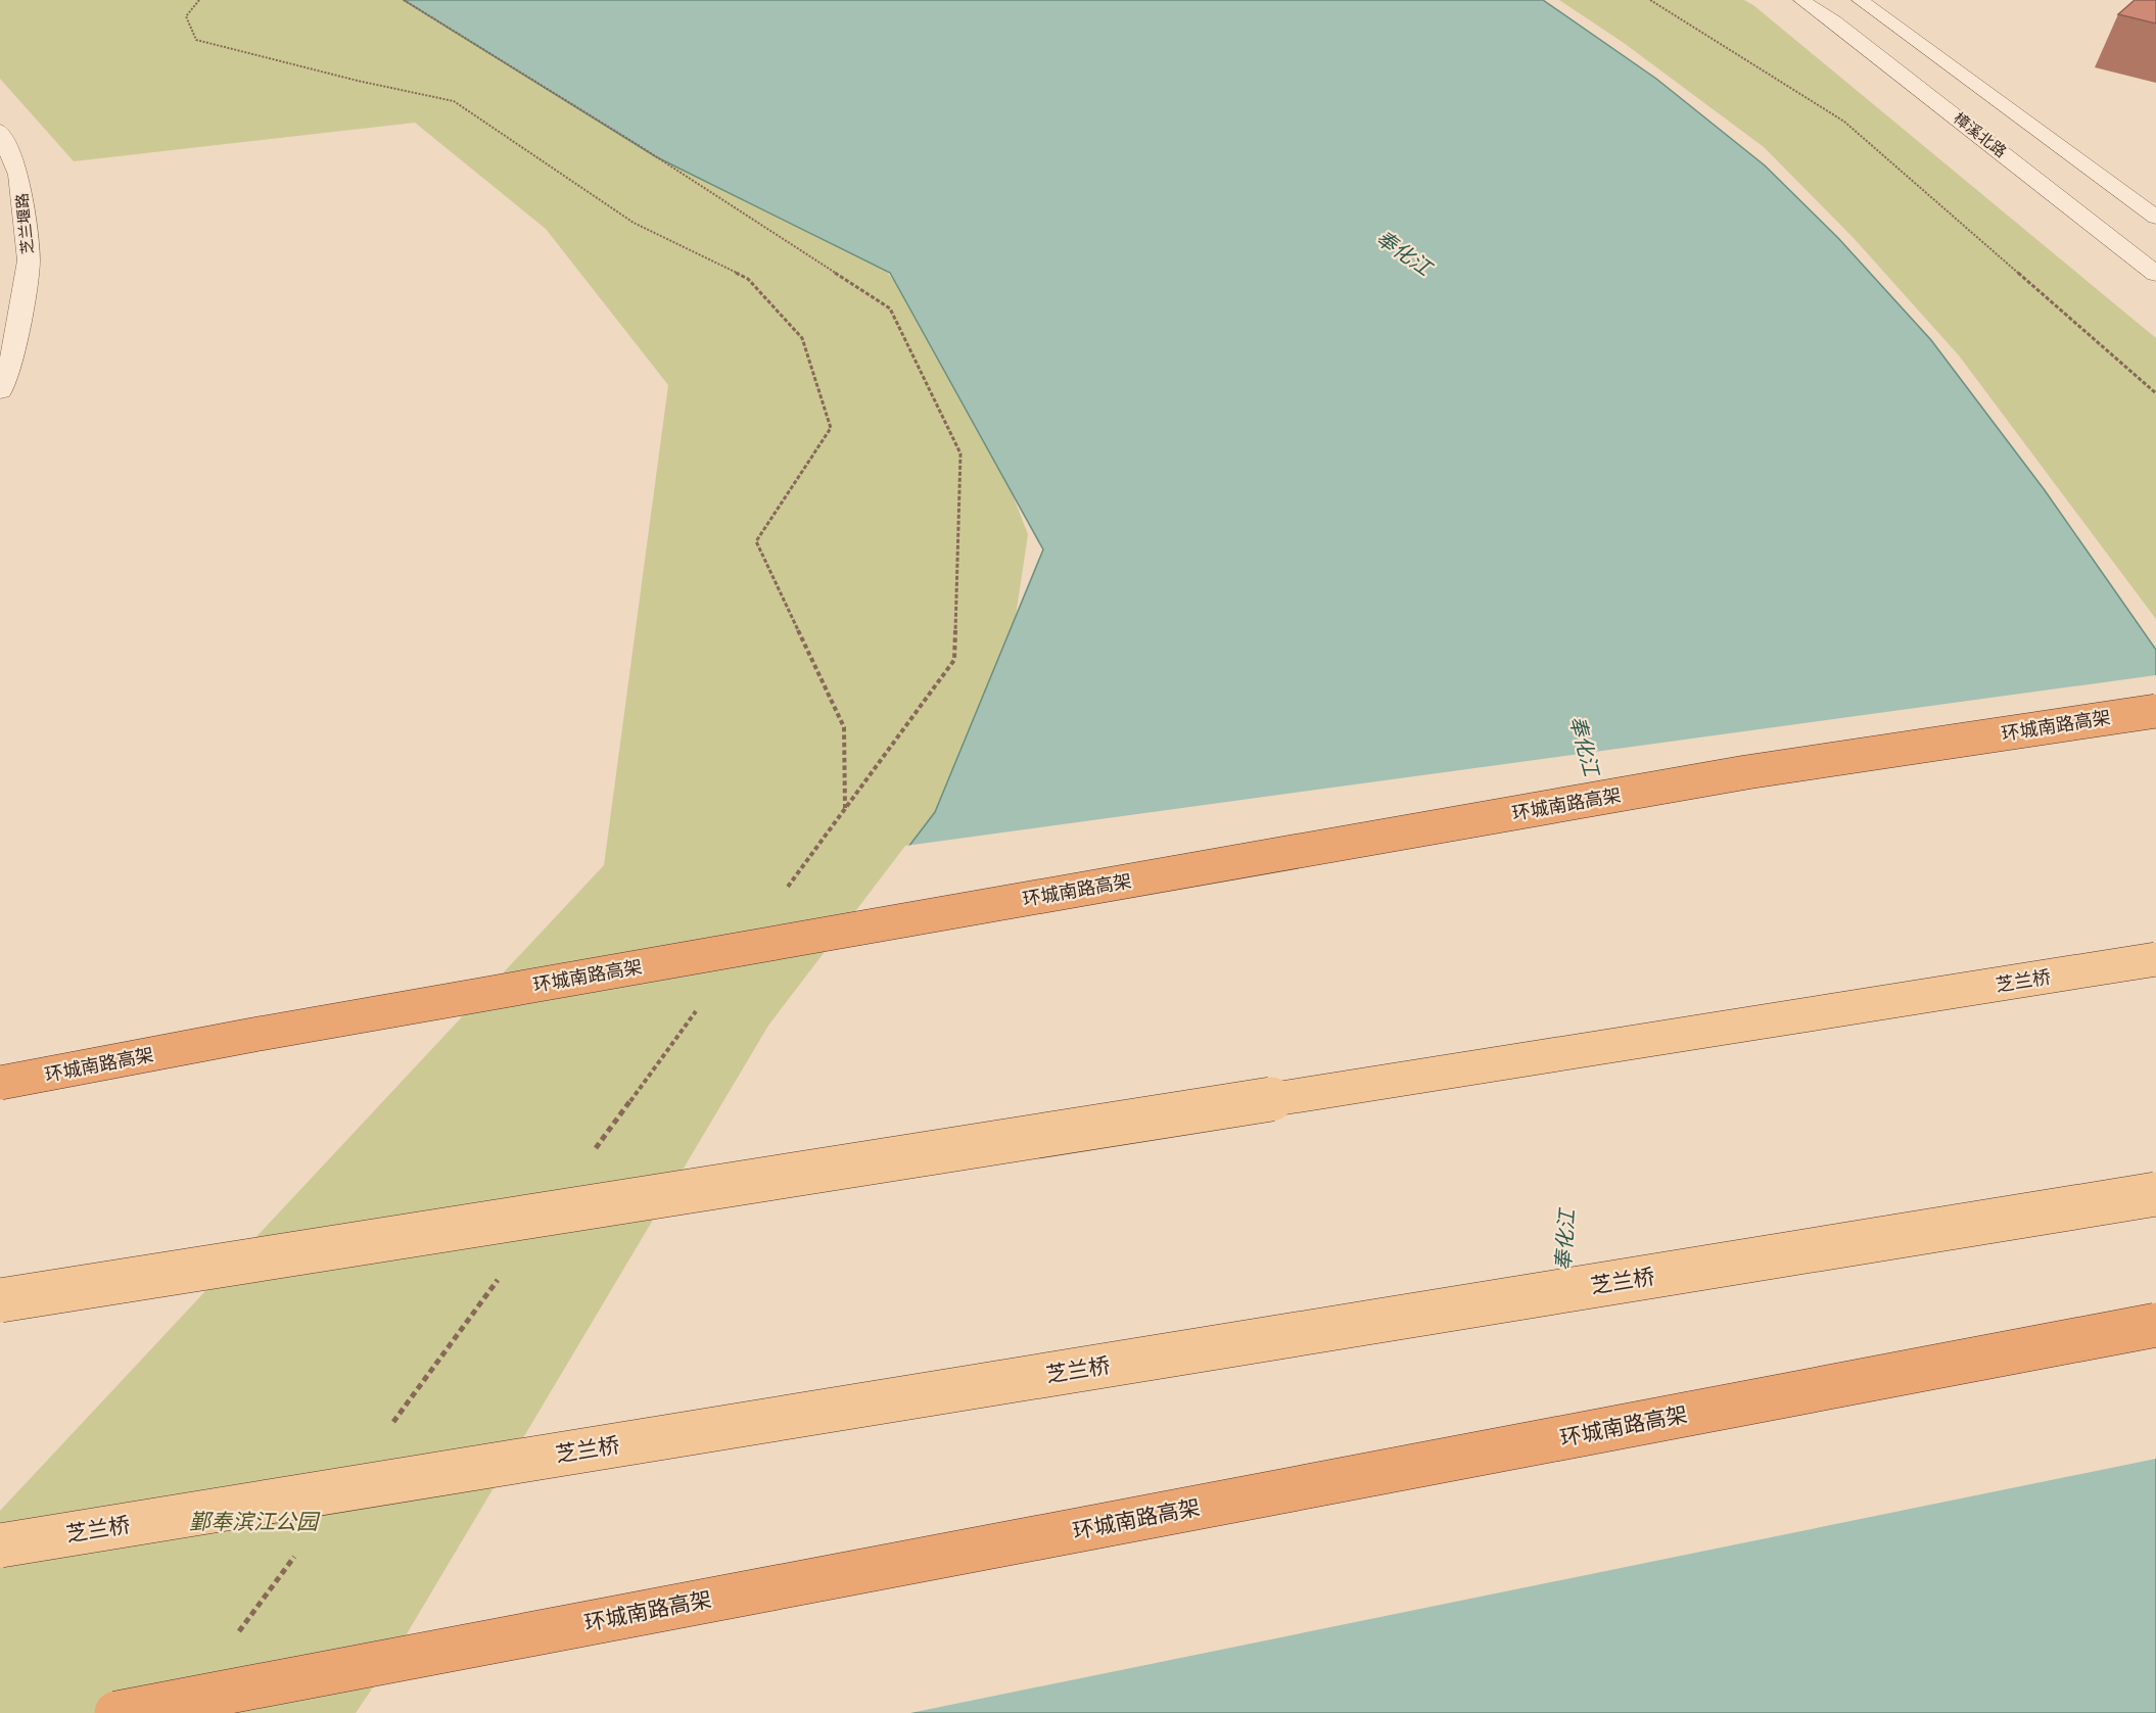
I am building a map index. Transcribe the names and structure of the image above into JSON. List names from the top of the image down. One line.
{"streets":{"highway":["环城南路高架"],"main road":["芝兰桥"],"street":["樟溪北路","芝兰堰路"]},"water":["奉化江"],"parks":["鄞奉滨江公园"]}
